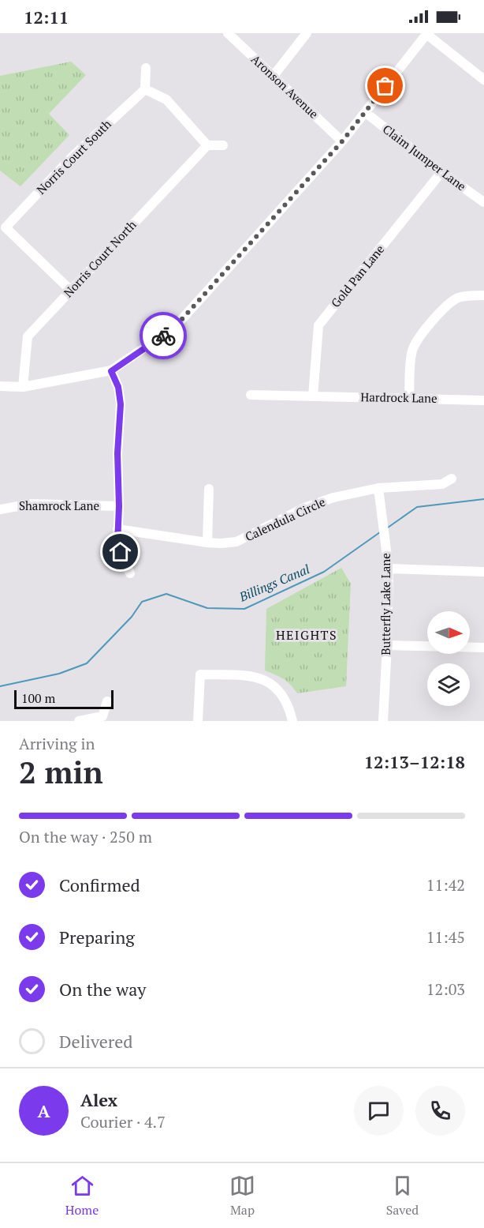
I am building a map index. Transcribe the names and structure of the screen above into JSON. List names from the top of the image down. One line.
{"streets":{"street":["Aronson Avenue","Norris Court South","Claim Jumper Lane","Norris Court North","Gold Pan Lane","Hardrock Lane","Shamrock Lane","Calendula Circle","Butterfly Lake Lane"]},"crossings":[["Claim Jumper Lane","Gold Pan Lane"],["Gold Pan Lane","Hardrock Lane"],["Calendula Circle","Butterfly Lake Lane"]],"districts":["HEIGHTS"],"water":["Billings Canal"],"scale_bar":"100 m","north":"right","page":{"status":"12:11","scale":"100 m","heading":["2 min","Arriving in","12:13–12:18"],"panel":["Alex","Courier · 4.7"],"bar":"On the way · 250 m","list":[["Confirmed","11:42"],["Preparing","11:45"],["On the way","12:03"],"Delivered"],"round":"A","tabs":["Home","Map","Saved"]}}
